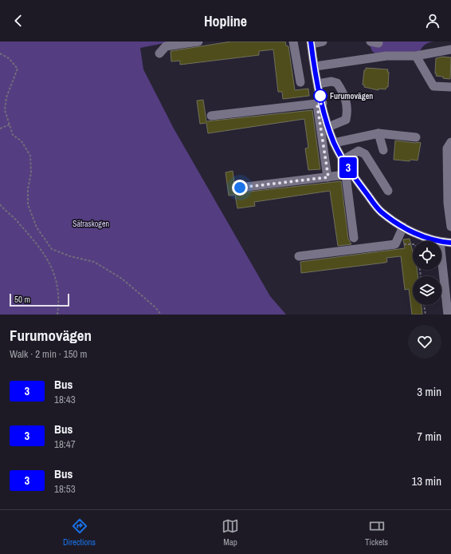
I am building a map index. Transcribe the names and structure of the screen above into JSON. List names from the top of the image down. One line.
{"parks":["Sätraskogen"],"places":["Furumovägen"],"lines":["bus line 3"],"scale_bar":"50 m","page":{"header":"Hopline","on_map":"3","scale":"50 m","heading":["Furumovägen","Walk · 2 min · 150 m"],"list":[{"mark":"3","name":"Bus","note":"18:43","value":"3 min"},{"mark":"3","name":"Bus","note":"18:47","value":"7 min"},{"mark":"3","name":"Bus","note":"18:53","value":"13 min"}],"tabs":["Directions","Map","Tickets"]}}
